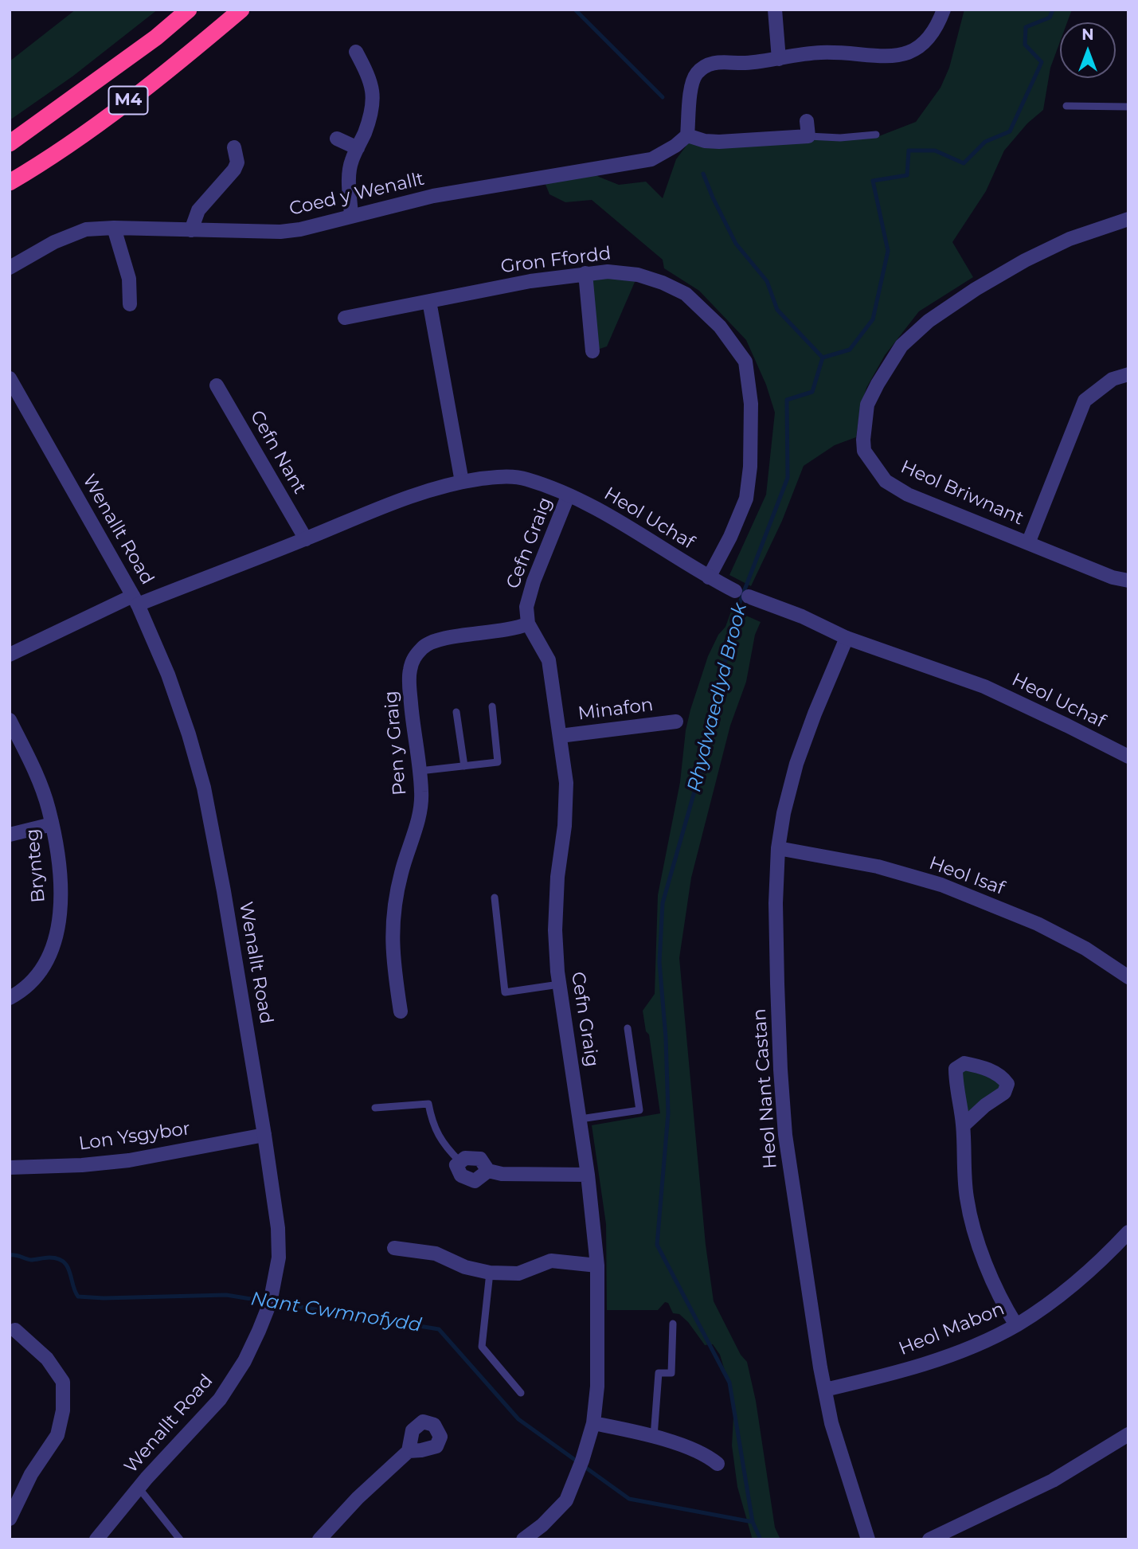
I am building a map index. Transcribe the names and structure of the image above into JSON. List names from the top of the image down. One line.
{"streets":{"highway":["M4"],"street":["Coed y Wenallt","Gron Ffordd","Cefn Nant","Heol Briwnant","Heol Uchaf","Wenallt Road","Cefn Graig","Minafon","Pen y Graig","Brynteg","Heol Isaf","Heol Nant Castan","Lon Ysgybor","Heol Mabon"]},"crossings":[["Gron Ffordd","Heol Uchaf"],["Cefn Nant","Heol Uchaf"],["Heol Uchaf","Wenallt Road"],["Heol Uchaf","Cefn Graig"],["Heol Uchaf","Heol Nant Castan"],["Wenallt Road","Lon Ysgybor"],["Cefn Graig","Minafon"],["Cefn Graig","Pen y Graig"],["Heol Isaf","Heol Nant Castan"],["Heol Nant Castan","Heol Mabon"]],"water":["Rhydwaedlyd Brook","Nant Cwmnofydd"],"north":"top"}
